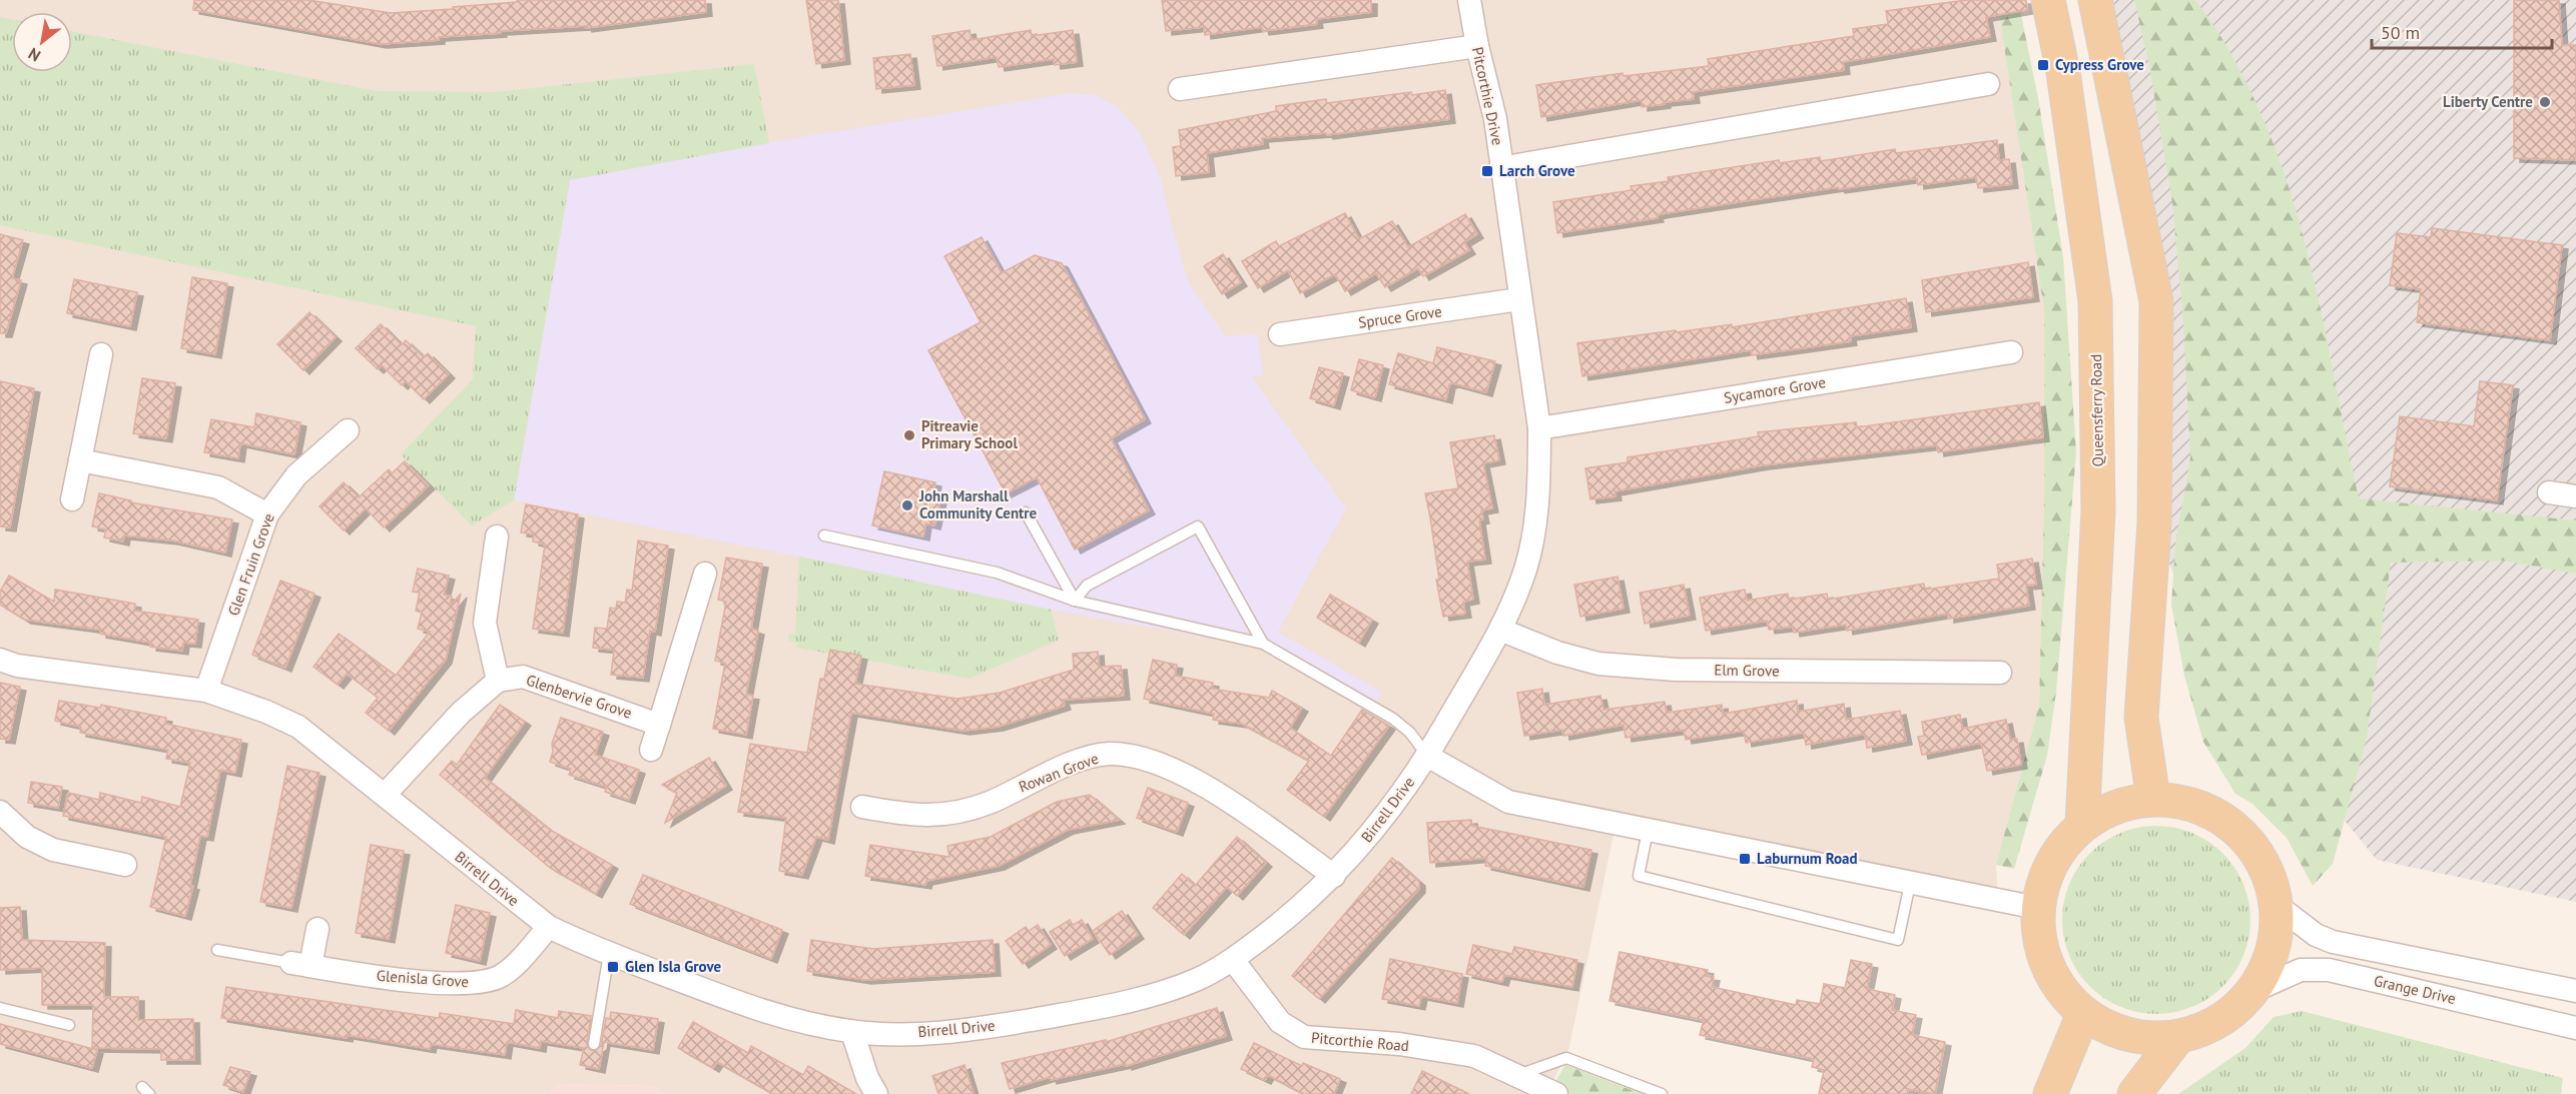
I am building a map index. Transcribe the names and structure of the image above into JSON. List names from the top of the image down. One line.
{"streets":{"main road":["Queensferry Road"],"street":["Pitcorthie Drive","Spruce Grove","Sycamore Grove","Glen Fruin Grove","Elm Grove","Glenbervie Grove","Rowan Grove","Birrell Drive","Glenisla Grove","Grange Drive","Pitcorthie Road"]},"crossings":[["Pitcorthie Drive","Spruce Grove"],["Pitcorthie Drive","Birrell Drive"],["Spruce Grove","Birrell Drive"],["Sycamore Grove","Birrell Drive"],["Glen Fruin Grove","Birrell Drive"],["Elm Grove","Birrell Drive"],["Rowan Grove","Birrell Drive"],["Birrell Drive","Glenisla Grove"],["Birrell Drive","Pitcorthie Road"]],"places":{"transit":["Cypress Grove","Larch Grove","Laburnum Road","Glen Isla Grove"],"other":["Liberty Centre","Pitreavie Primary School","John Marshall Community Centre"]},"scale_bar":"50 m","north":"bottom left"}
